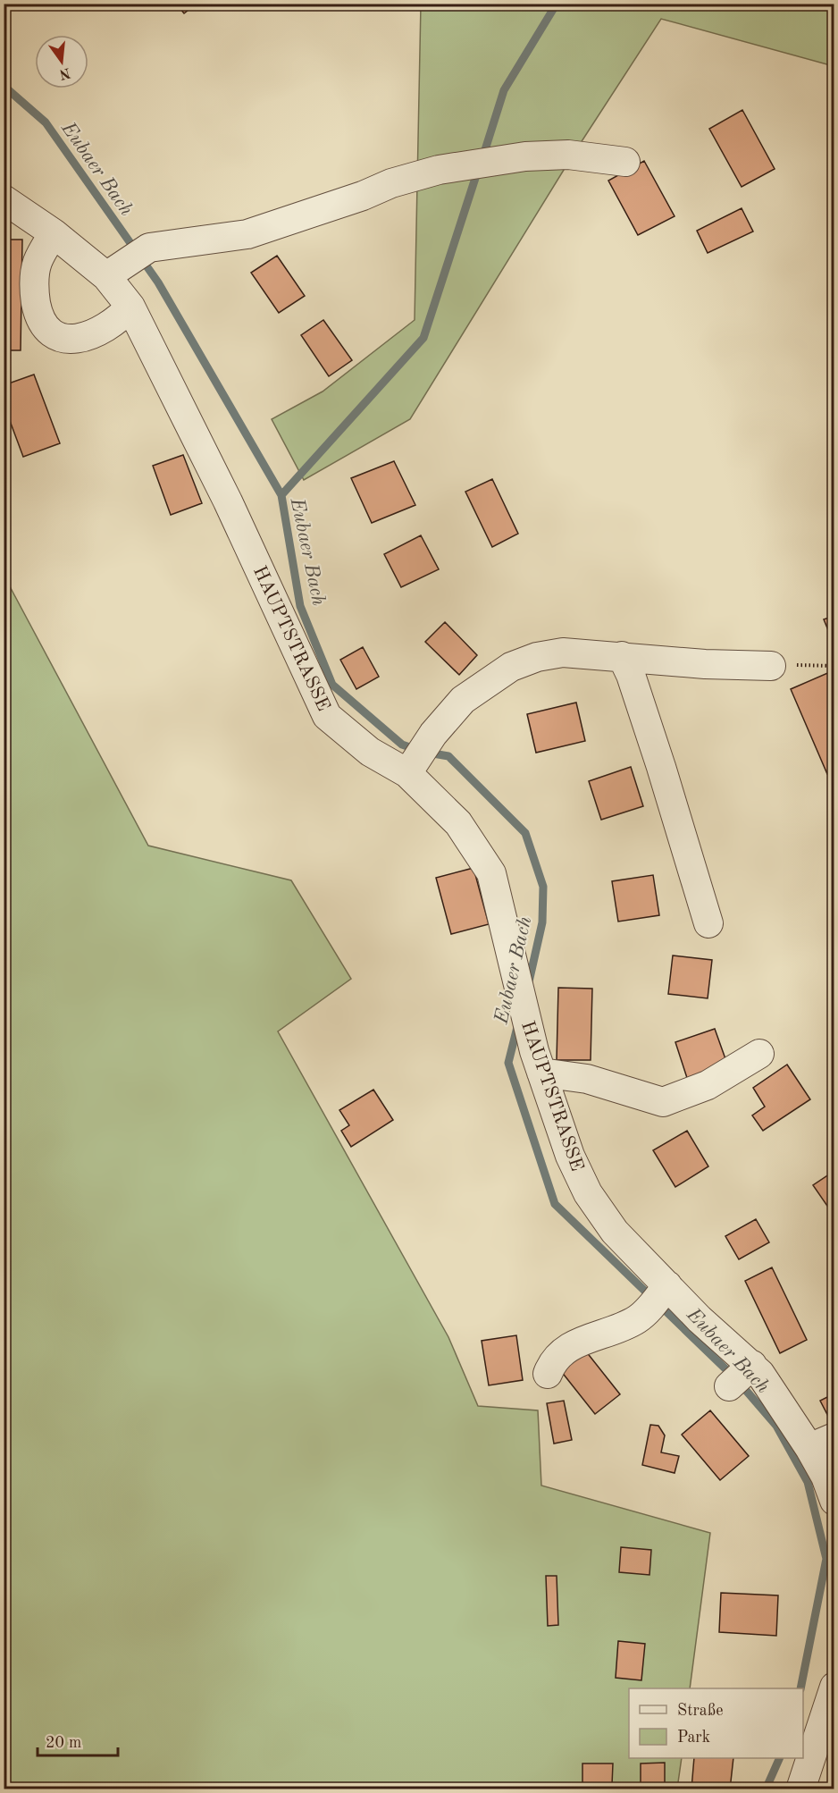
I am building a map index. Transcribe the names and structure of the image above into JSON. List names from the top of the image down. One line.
{"streets":{"street":["HAUPTSTRASSE"]},"water":["Eubaer Bach"],"legend":["Straße","Park"],"scale_bar":"20 m","north":"bottom"}
